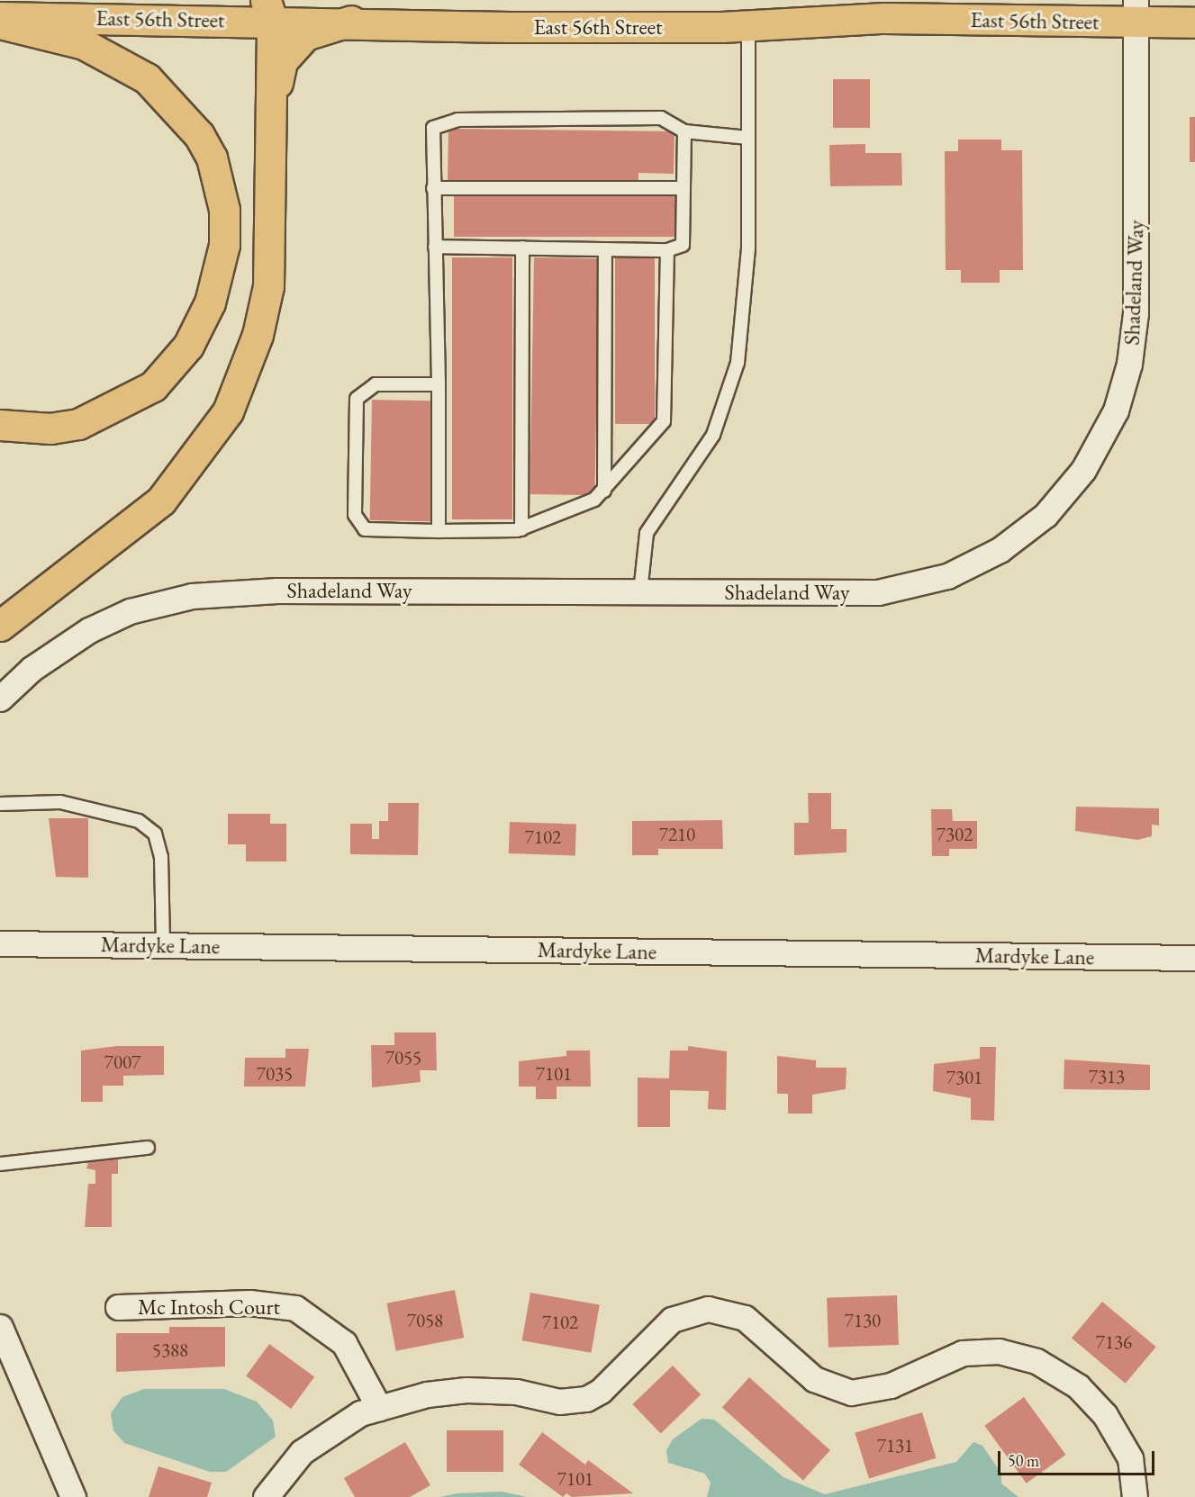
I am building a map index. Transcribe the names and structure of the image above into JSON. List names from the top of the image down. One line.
{"streets":{"main road":["East 56th Street"],"street":["Shadeland Way","Mardyke Lane","Mc Intosh Court"]},"crossings":[["East 56th Street","Shadeland Way"]],"house_numbers":["7210","7302","7102","7055","7007","7035","7101","7313","7301","7058","7130","7102","7136","5388","7131","7101"],"scale_bar":"50 m"}
